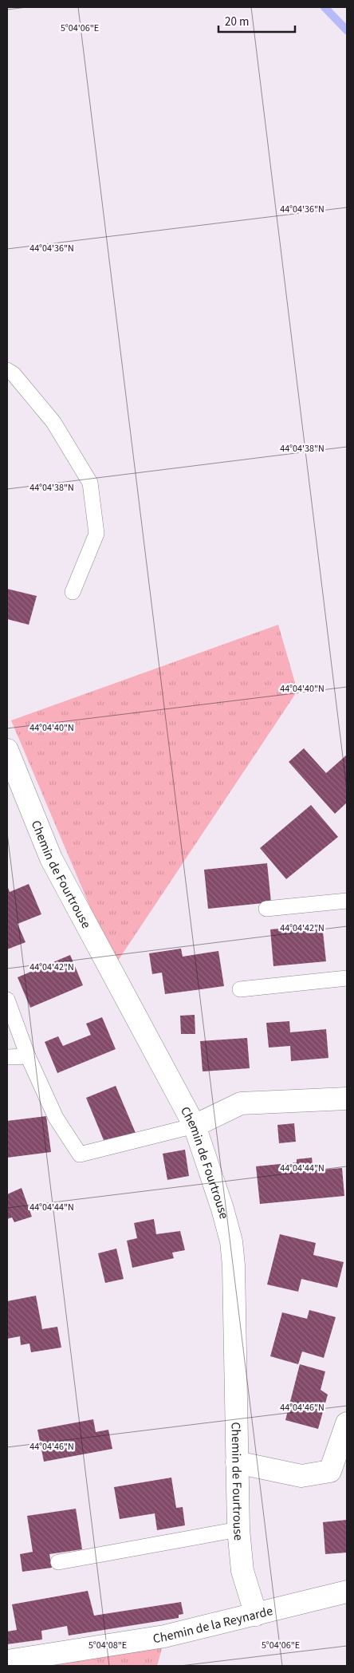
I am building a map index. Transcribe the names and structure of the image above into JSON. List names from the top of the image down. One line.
{"streets":{"street":["Chemin de Fourtrouse","Chemin de la Reynarde"]},"crossings":[["Chemin de Fourtrouse","Chemin de la Reynarde"]],"scale_bar":"20 m","coordinates":["5°04'06\"E","44°04'36\"N","44°04'38\"N","44°04'40\"N","44°04'42\"N","44°04'44\"N","44°04'46\"N","5°04'08\"E"]}
